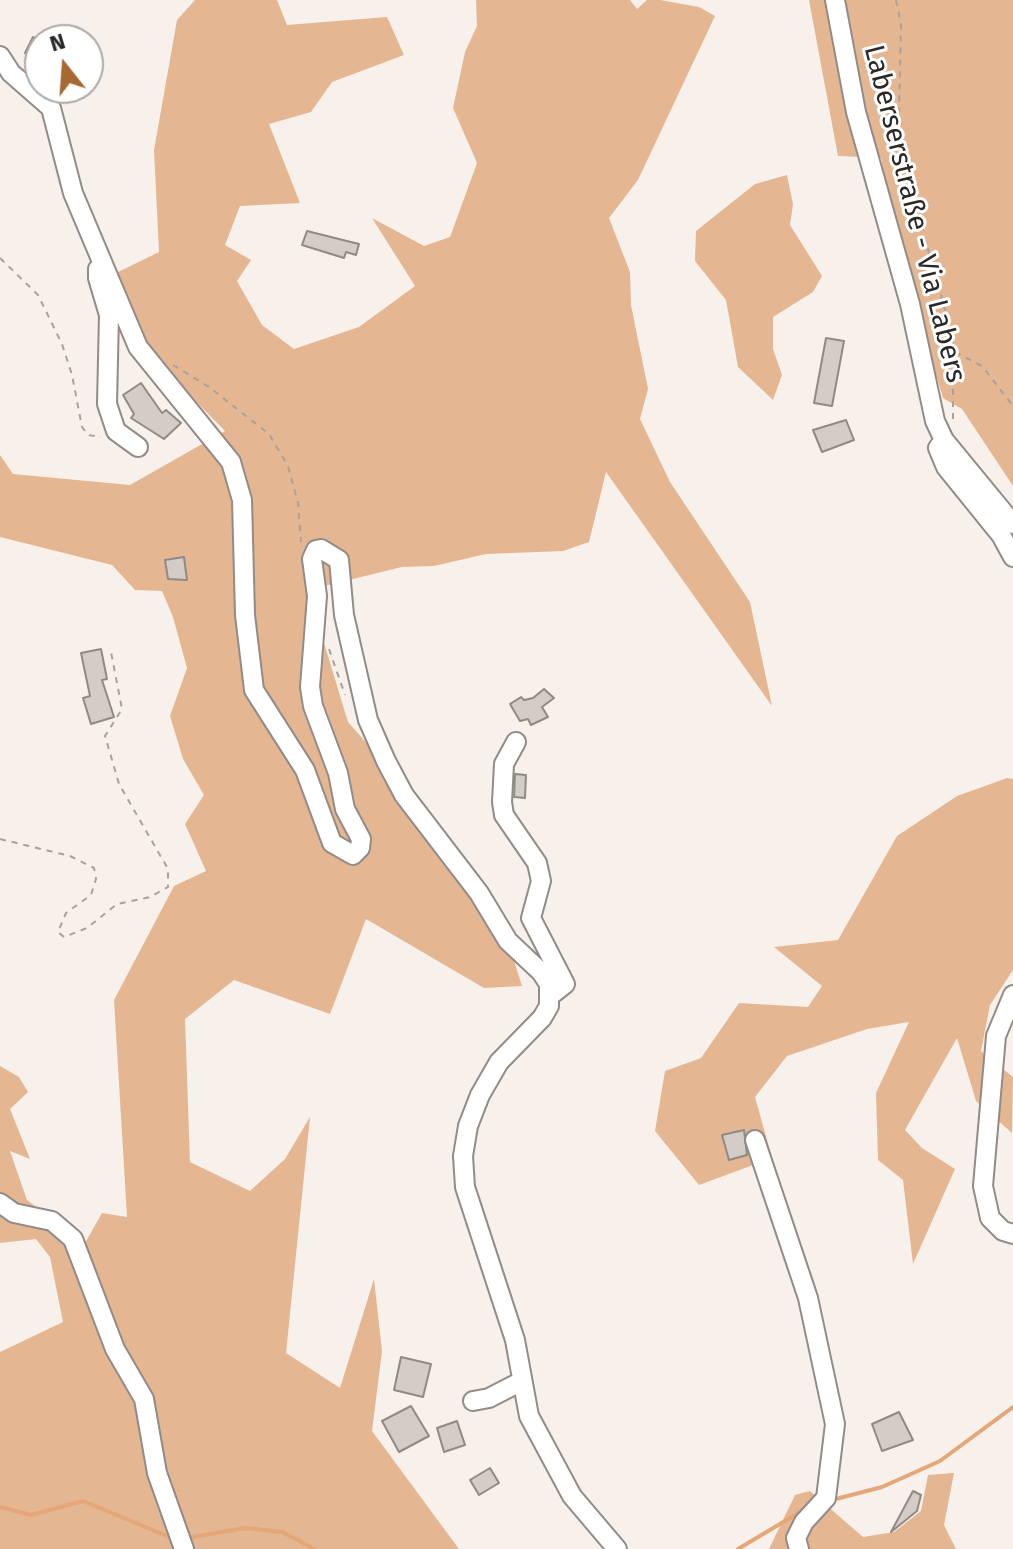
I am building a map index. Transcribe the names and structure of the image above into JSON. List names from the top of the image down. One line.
{"streets":{"street":["Laberserstraße - Via Labers"]},"north":"top"}
